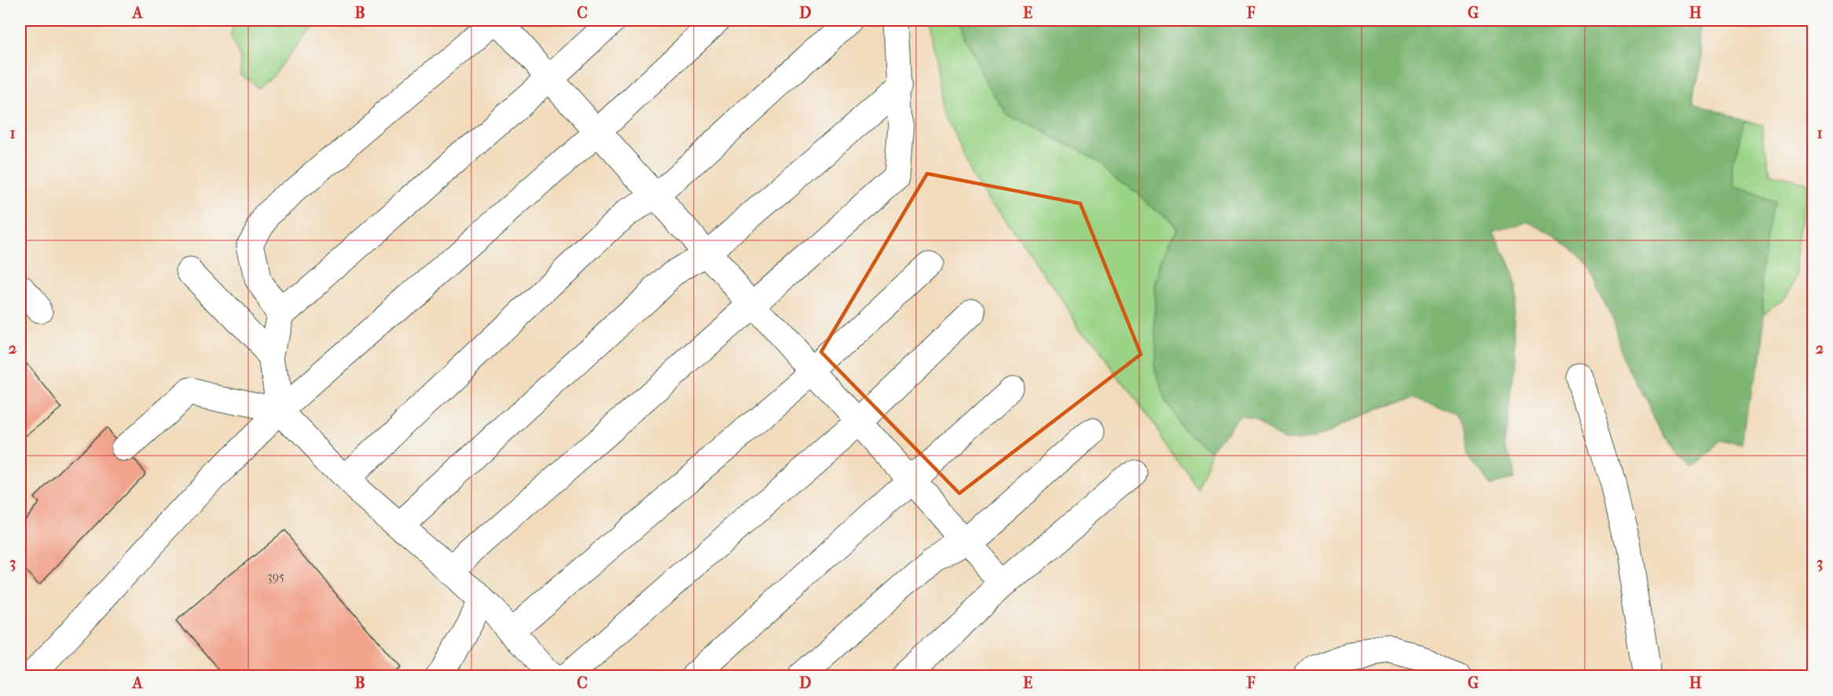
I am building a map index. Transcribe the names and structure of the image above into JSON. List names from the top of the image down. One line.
{"house_numbers":["395"],"grid":{"columns":["A","B","C","D","E","F","G","H"],"rows":["1","2","3"]}}
